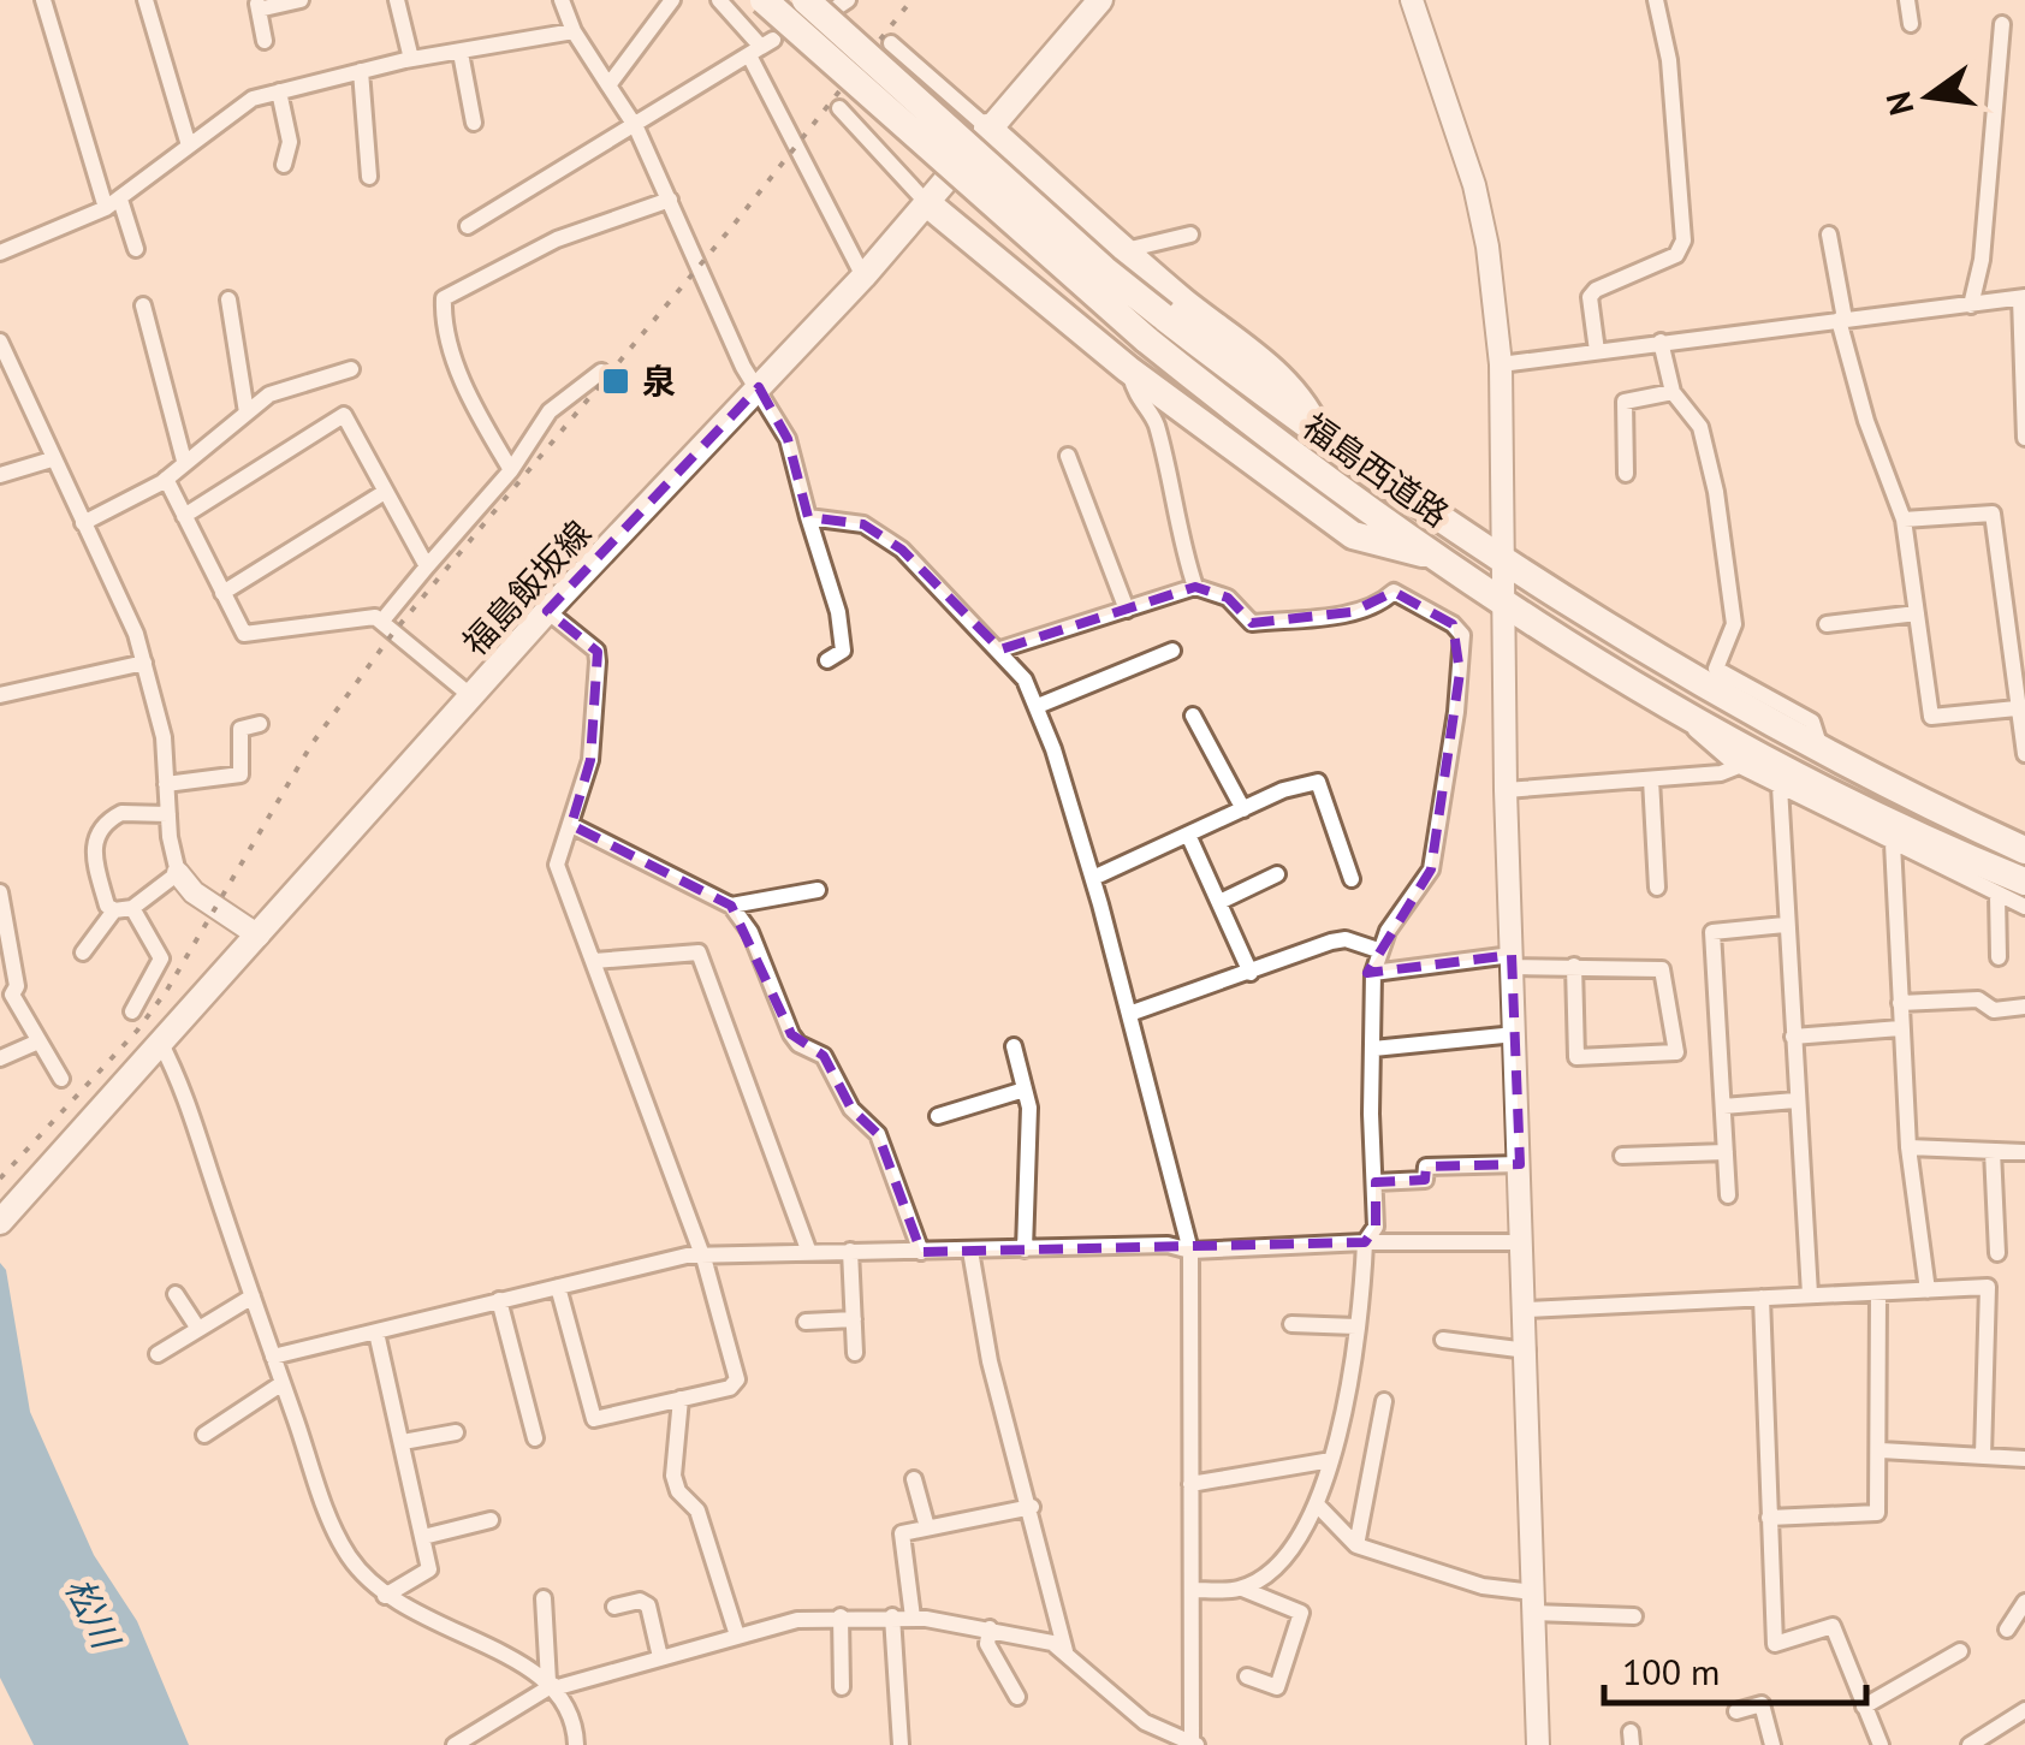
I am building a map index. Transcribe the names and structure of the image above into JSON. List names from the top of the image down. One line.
{"streets":{"highway":["福島西道路"],"main road":["福島飯坂線"]},"water":["松川"],"places":{"transit":["泉"]},"scale_bar":"100 m","north":"left"}
